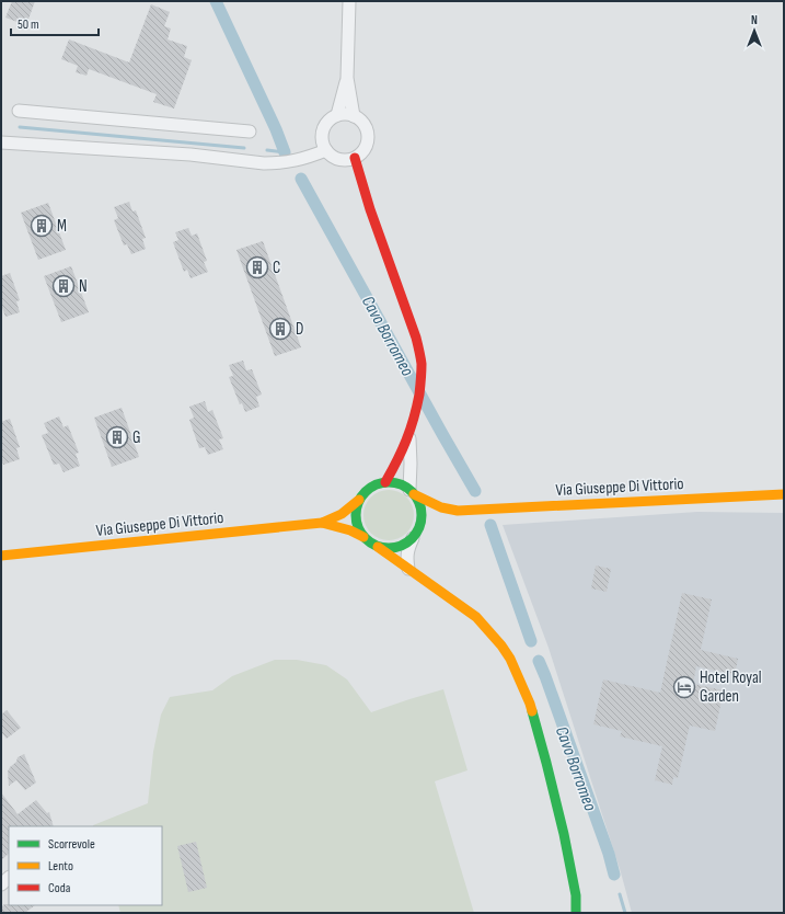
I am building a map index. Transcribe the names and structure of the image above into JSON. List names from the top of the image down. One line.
{"streets":{"main road":["Via Giuseppe Di Vittorio"]},"water":["Cavo Borromeo"],"places":{"building":["M","C","N","D","G"],"hotel":["Hotel Royal Garden"]},"legend":["Scorrevole","Lento","Coda"],"scale_bar":"50 m","north":"top"}
